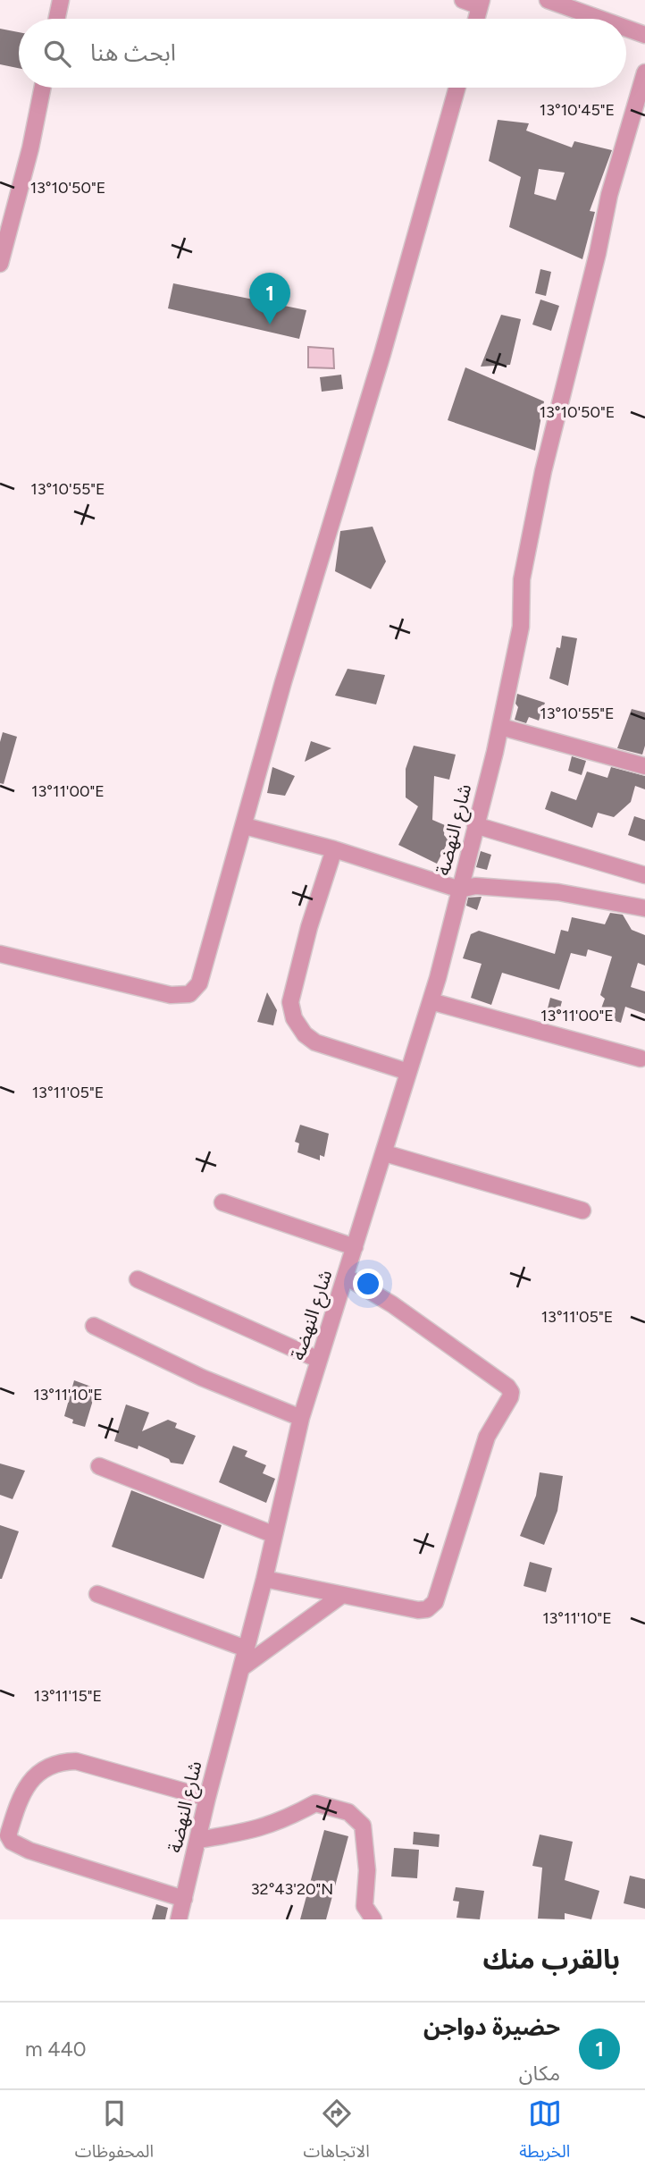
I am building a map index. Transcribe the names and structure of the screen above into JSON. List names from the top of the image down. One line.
{"streets":{"street":["شارع النهضة"]},"page":{"search":"ابحث هنا","pins":"1","heading":"بالقرب منك","list":[{"mark":"1","name":"حضيرة دواجن","note":"مكان","value":"440 m"}],"nav":["الخريطة","الاتجاهات","المحفوظات"]},"coordinates":["13°10'45\"E","13°10'50\"E","13°10'55\"E","13°11'00\"E","13°11'05\"E","13°11'10\"E","13°11'15\"E","32°43'20\"N"]}
